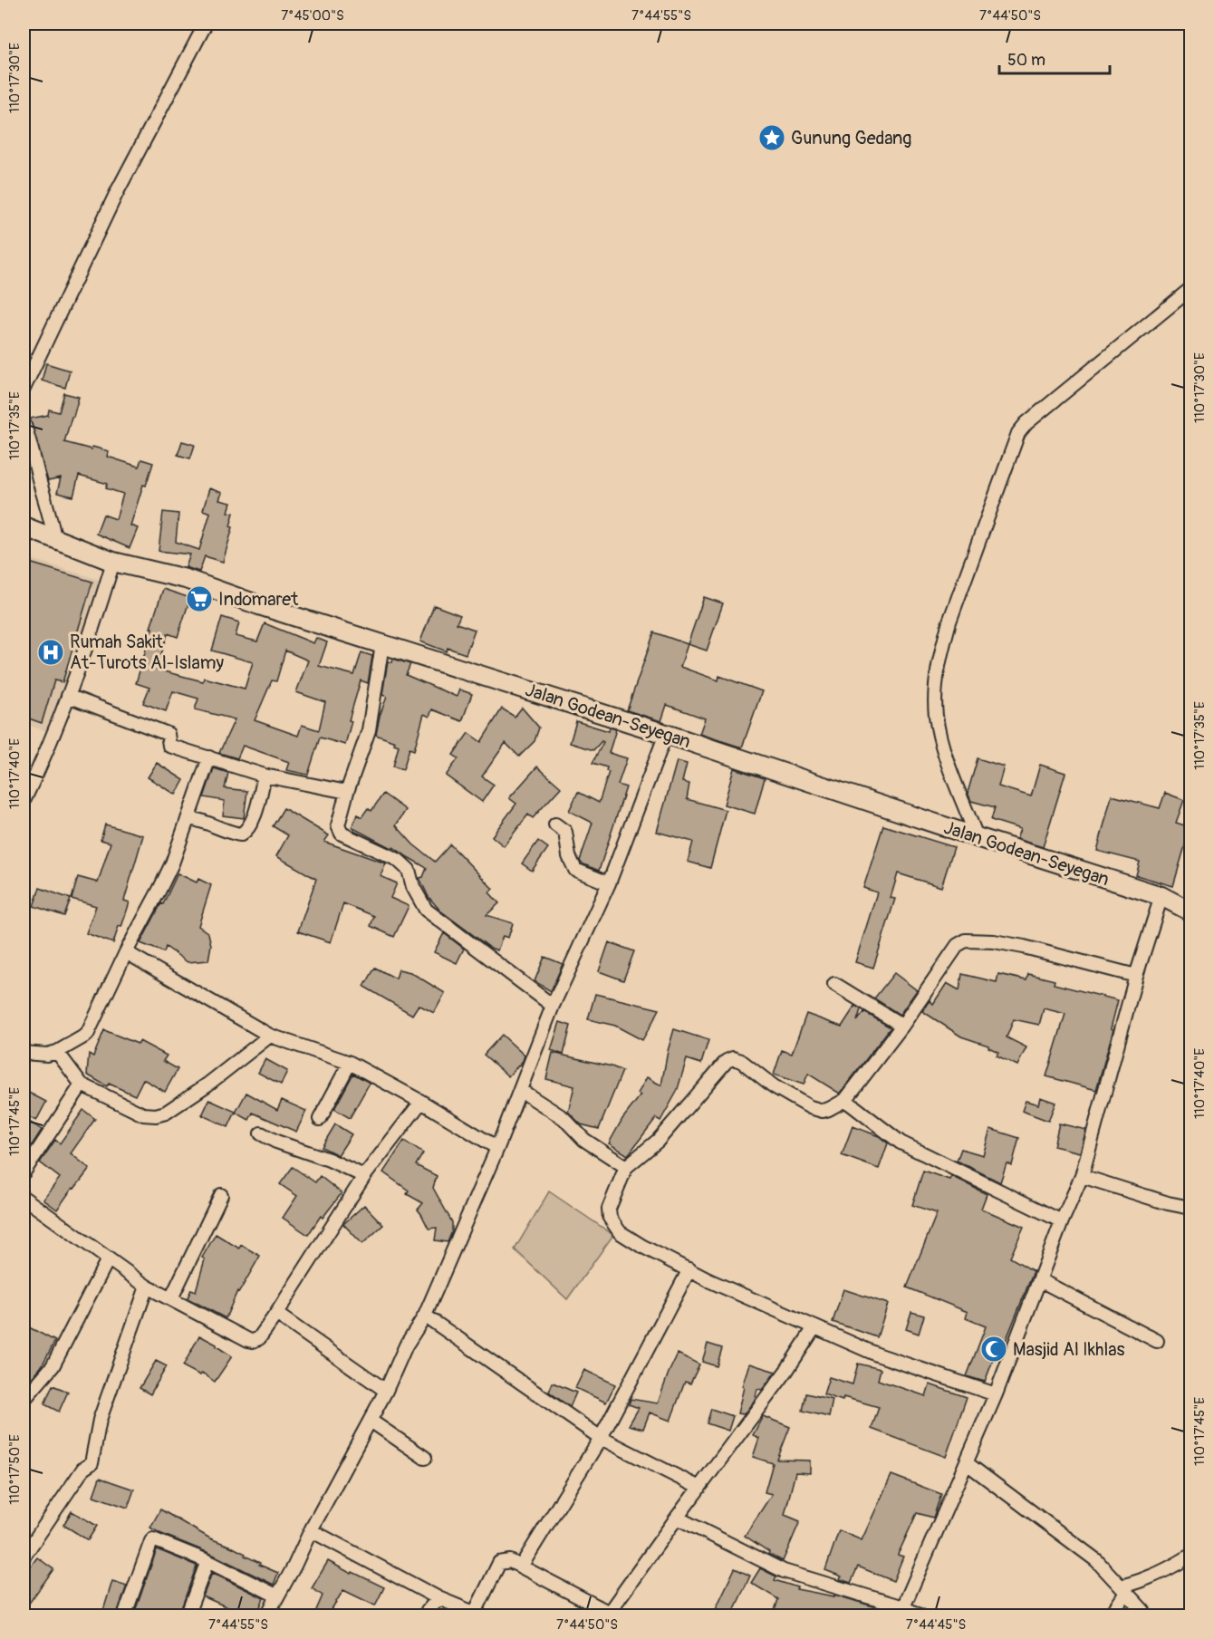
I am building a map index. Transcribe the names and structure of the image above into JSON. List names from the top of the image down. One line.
{"streets":{"main road":["Jalan Godean-Seyegan"]},"places":{"place":["Gunung Gedang"],"supermarket":["Indomaret"],"hospital":["Rumah Sakit At-Turots Al-Islamy"],"mosque":["Masjid Al Ikhlas"]},"scale_bar":"50 m","coordinates":["7°45'00\"S","7°44'55\"S","7°44'50\"S","110°17'30\"E","110°17'35\"E","110°17'40\"E","110°17'45\"E","110°17'50\"E","7°44'45\"S"]}
